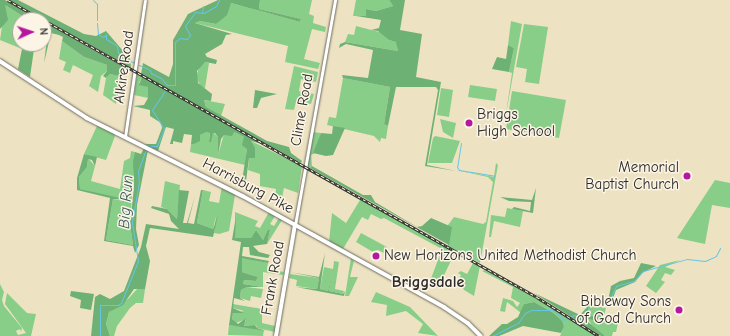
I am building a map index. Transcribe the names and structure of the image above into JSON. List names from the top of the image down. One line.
{"streets":{"main road":["Alkire Road","Clime Road","Harrisburg Pike","Frank Road"]},"crossings":[["Alkire Road","Harrisburg Pike"],["Clime Road","Harrisburg Pike"],["Clime Road","Frank Road"],["Harrisburg Pike","Frank Road"]],"districts":["Briggsdale"],"water":["Big Run"],"places":["Briggs High School","Memorial Baptist Church","New Horizons United Methodist Church","Bibleway Sons of God Church"],"north":"right"}
